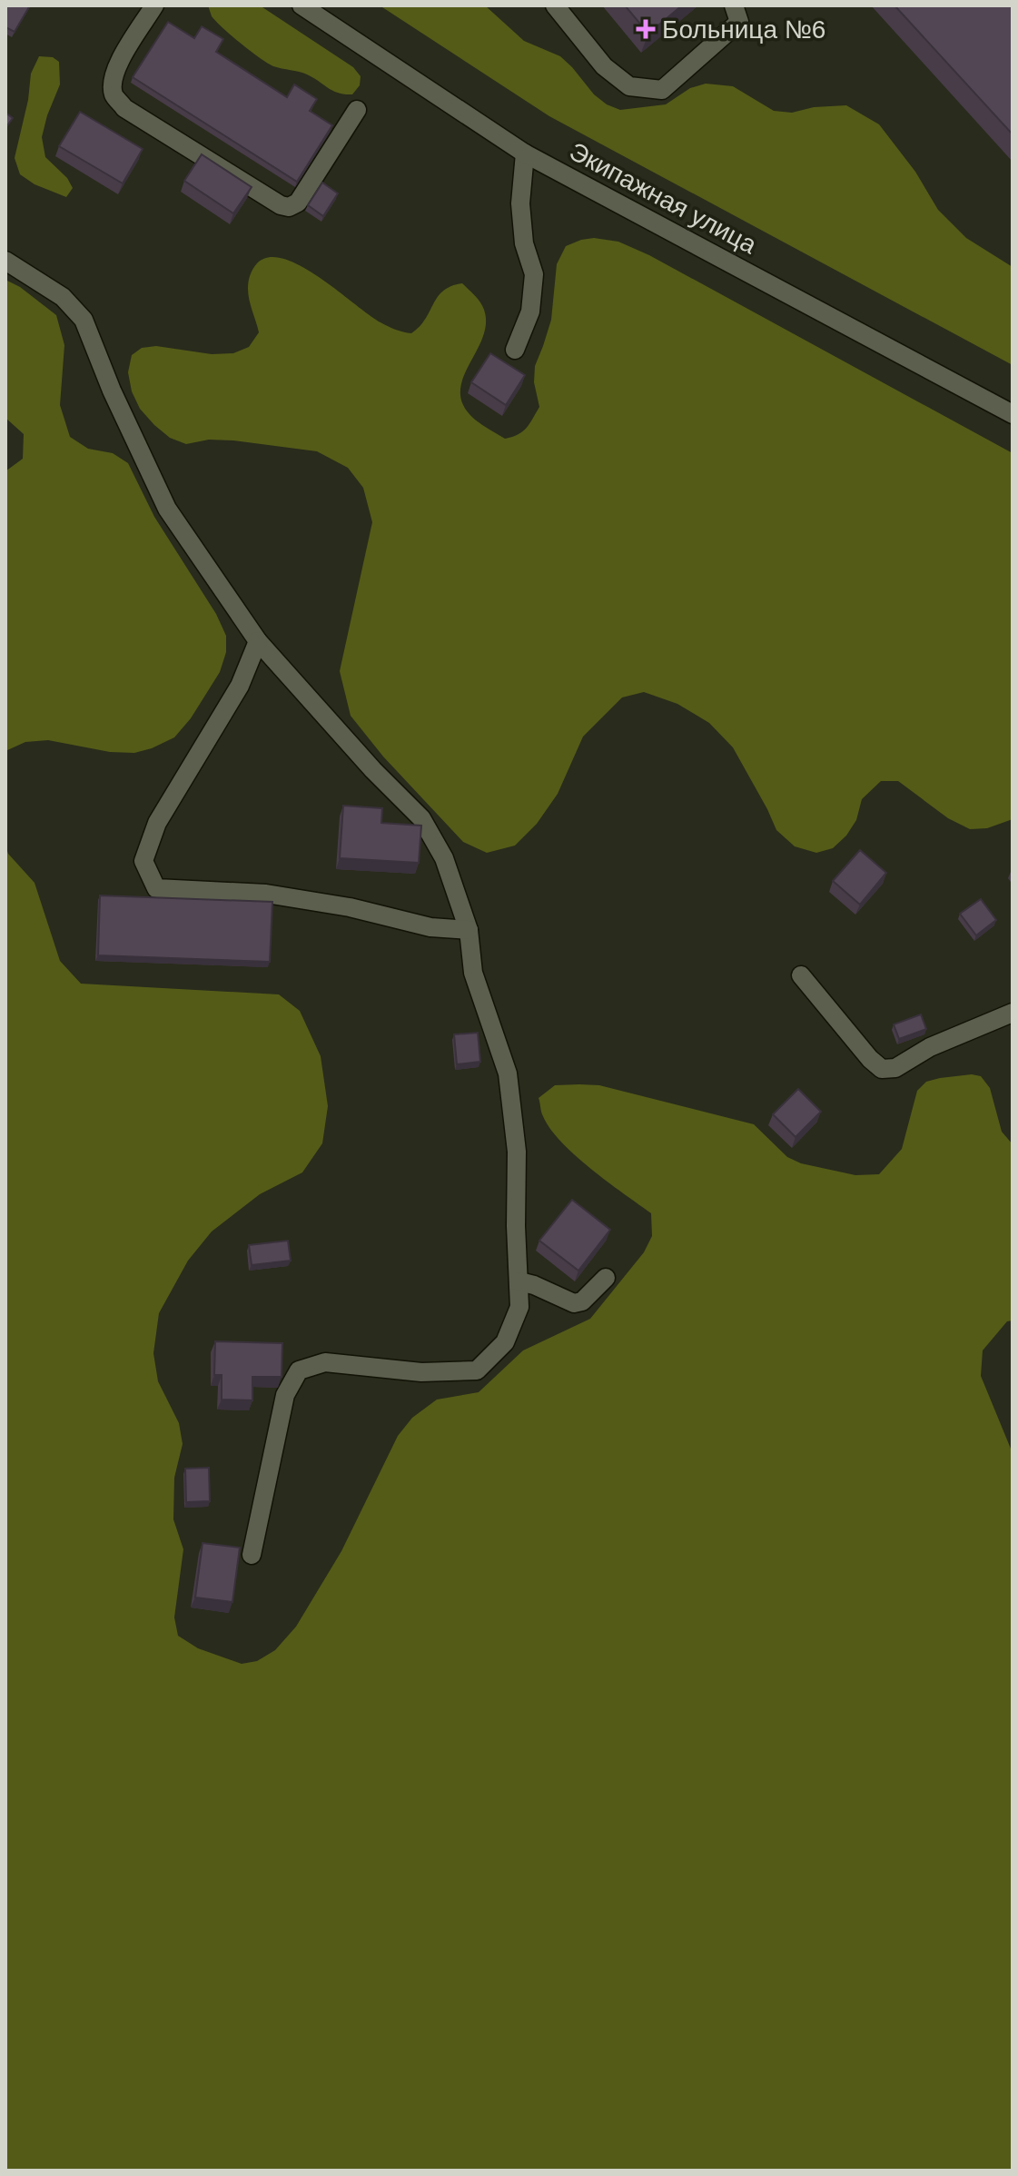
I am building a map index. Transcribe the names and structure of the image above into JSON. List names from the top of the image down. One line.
{"streets":{"main road":["Экипажная улица"]},"places":{"health":["Больница №6"]}}
